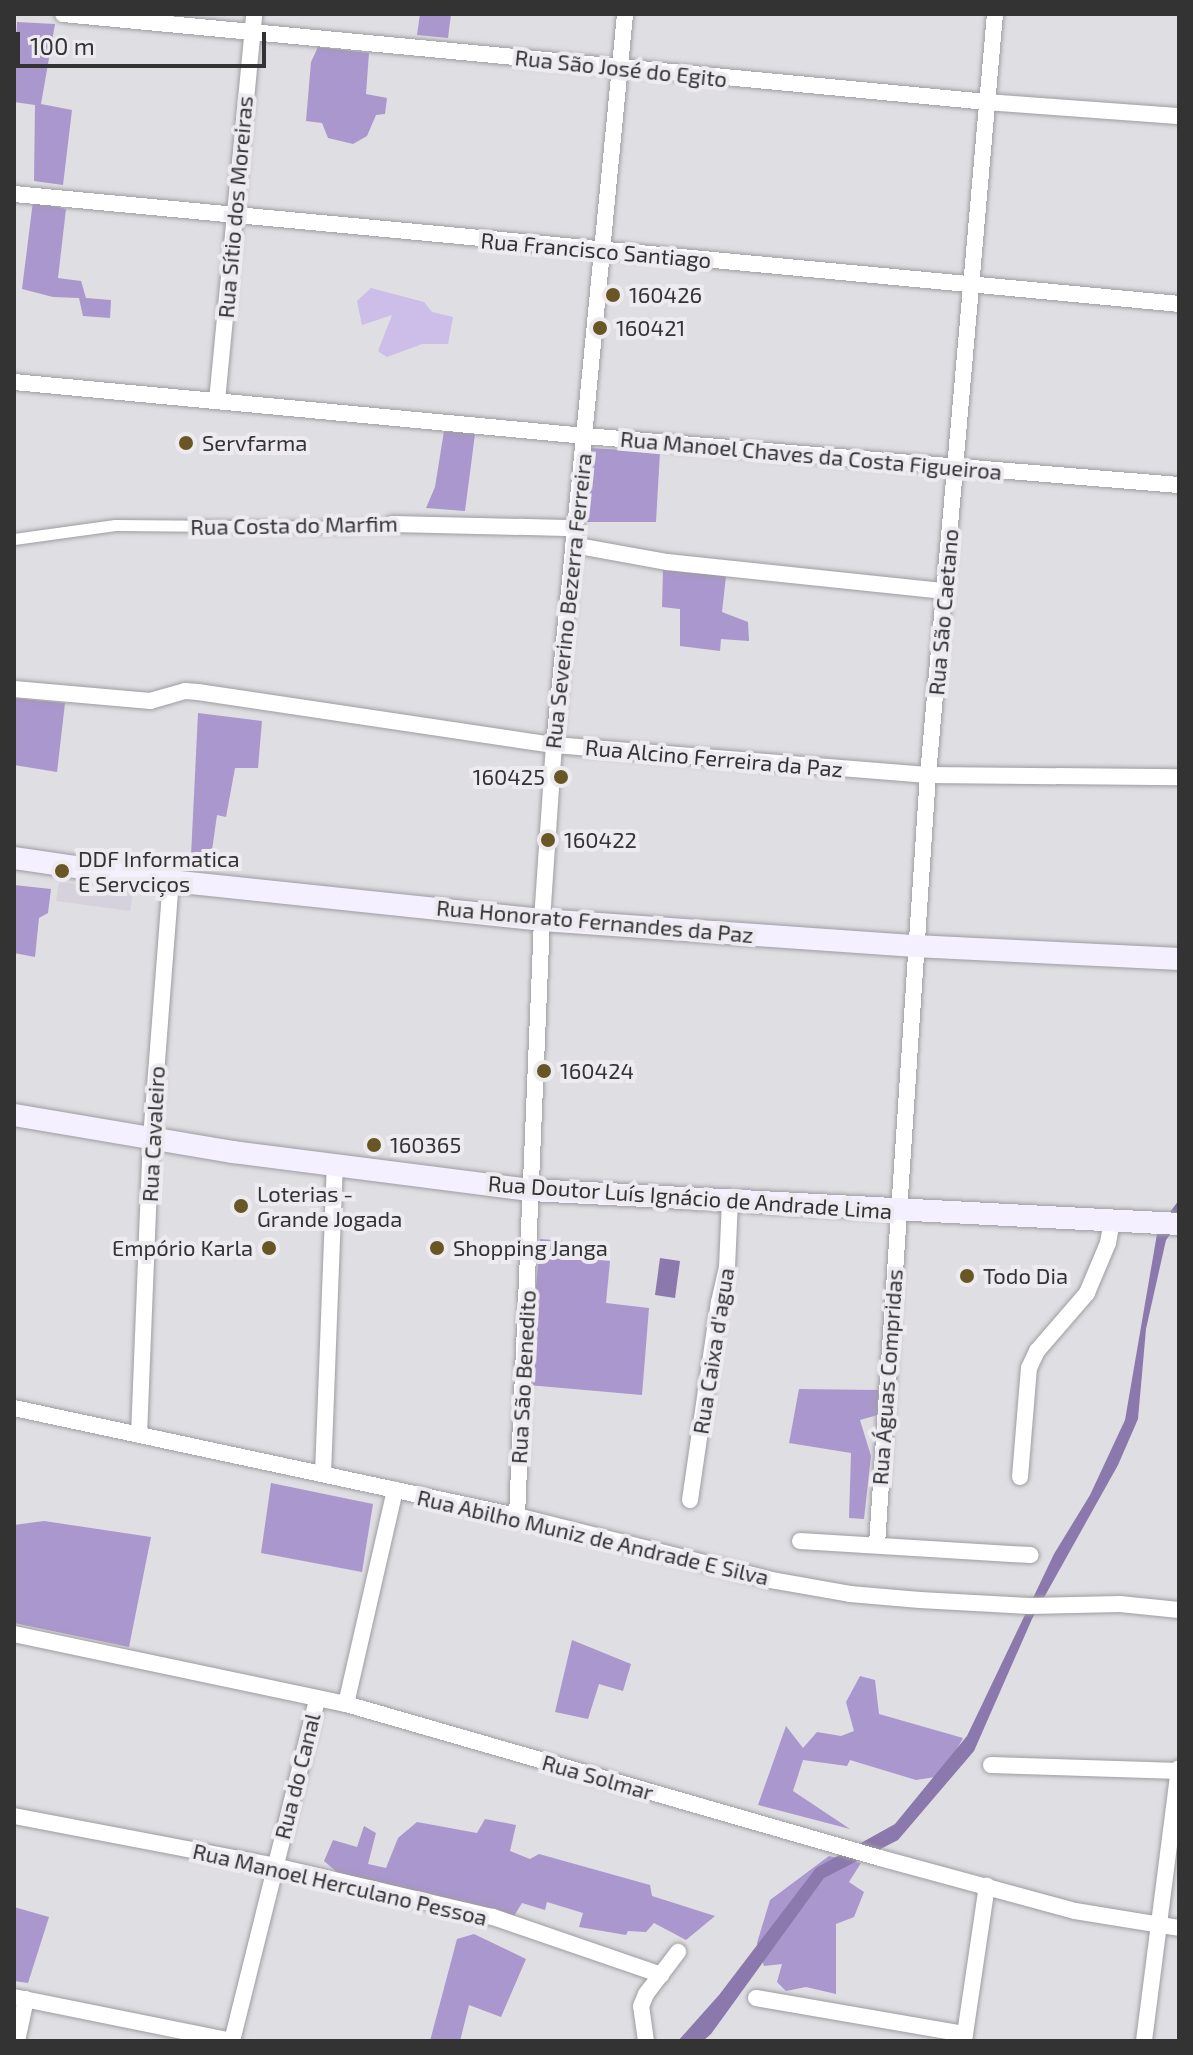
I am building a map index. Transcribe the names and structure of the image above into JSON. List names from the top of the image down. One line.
{"streets":{"main road":["Rua Honorato Fernandes da Paz","Rua Doutor Luís Ignácio de Andrade Lima"],"street":["Rua São José do Egito","Rua Sítio dos Moreiras","Rua Francisco Santiago","Rua Manoel Chaves da Costa Figueiroa","Rua Costa do Marfim","Rua Severino Bezerra Ferreira","Rua São Caetano","Rua Alcino Ferreira da Paz","Rua Cavaleiro","Rua Caixa d'agua","Rua São Benedito","Rua Águas Compridas","Rua Abilho Muniz de Andrade E Silva","Rua do Canal","Rua Solmar","Rua Manoel Herculano Pessoa"]},"crossings":[["Rua São José do Egito","Rua Sítio dos Moreiras"],["Rua São José do Egito","Rua Severino Bezerra Ferreira"],["Rua São José do Egito","Rua São Caetano"],["Rua Sítio dos Moreiras","Rua Francisco Santiago"],["Rua Sítio dos Moreiras","Rua Manoel Chaves da Costa Figueiroa"],["Rua Francisco Santiago","Rua Severino Bezerra Ferreira"],["Rua Francisco Santiago","Rua São Caetano"],["Rua Manoel Chaves da Costa Figueiroa","Rua Severino Bezerra Ferreira"],["Rua Manoel Chaves da Costa Figueiroa","Rua São Caetano"],["Rua Costa do Marfim","Rua Severino Bezerra Ferreira"],["Rua Costa do Marfim","Rua São Caetano"],["Rua Severino Bezerra Ferreira","Rua Alcino Ferreira da Paz"],["Rua Severino Bezerra Ferreira","Rua Honorato Fernandes da Paz"],["Rua Severino Bezerra Ferreira","Rua Doutor Luís Ignácio de Andrade Lima"],["Rua Severino Bezerra Ferreira","Rua São Benedito"],["Rua São Caetano","Rua Alcino Ferreira da Paz"],["Rua São Caetano","Rua Honorato Fernandes da Paz"],["Rua São Caetano","Rua Doutor Luís Ignácio de Andrade Lima"],["Rua São Caetano","Rua Águas Compridas"],["Rua Honorato Fernandes da Paz","Rua Cavaleiro"],["Rua Cavaleiro","Rua Doutor Luís Ignácio de Andrade Lima"],["Rua Cavaleiro","Rua Abilho Muniz de Andrade E Silva"],["Rua Doutor Luís Ignácio de Andrade Lima","Rua Caixa d'agua"],["Rua Doutor Luís Ignácio de Andrade Lima","Rua São Benedito"],["Rua Doutor Luís Ignácio de Andrade Lima","Rua Águas Compridas"],["Rua São Benedito","Rua Abilho Muniz de Andrade E Silva"],["Rua Abilho Muniz de Andrade E Silva","Rua do Canal"],["Rua do Canal","Rua Solmar"],["Rua do Canal","Rua Manoel Herculano Pessoa"]],"places":["160426","160421","Servfarma","160425","160422","DDF Informatica E Servciços","160424","160365","Loterias - Grande Jogada","Empório Karla","Shopping Janga","Todo Dia"],"scale_bar":"100 m"}
